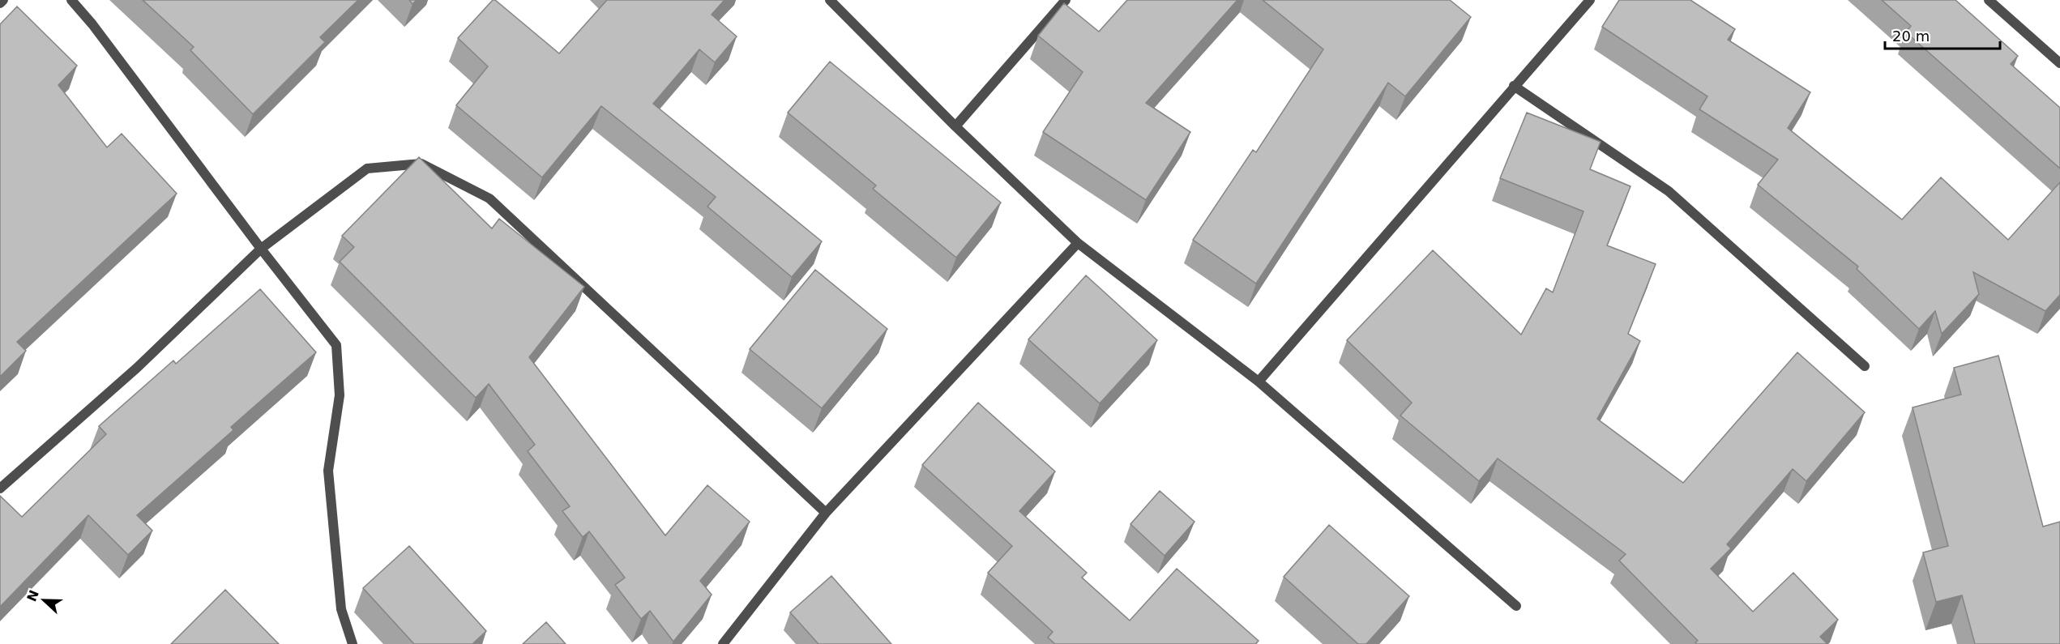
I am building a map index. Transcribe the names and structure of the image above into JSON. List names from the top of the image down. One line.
{"scale_bar":"20 m","north":"left"}
